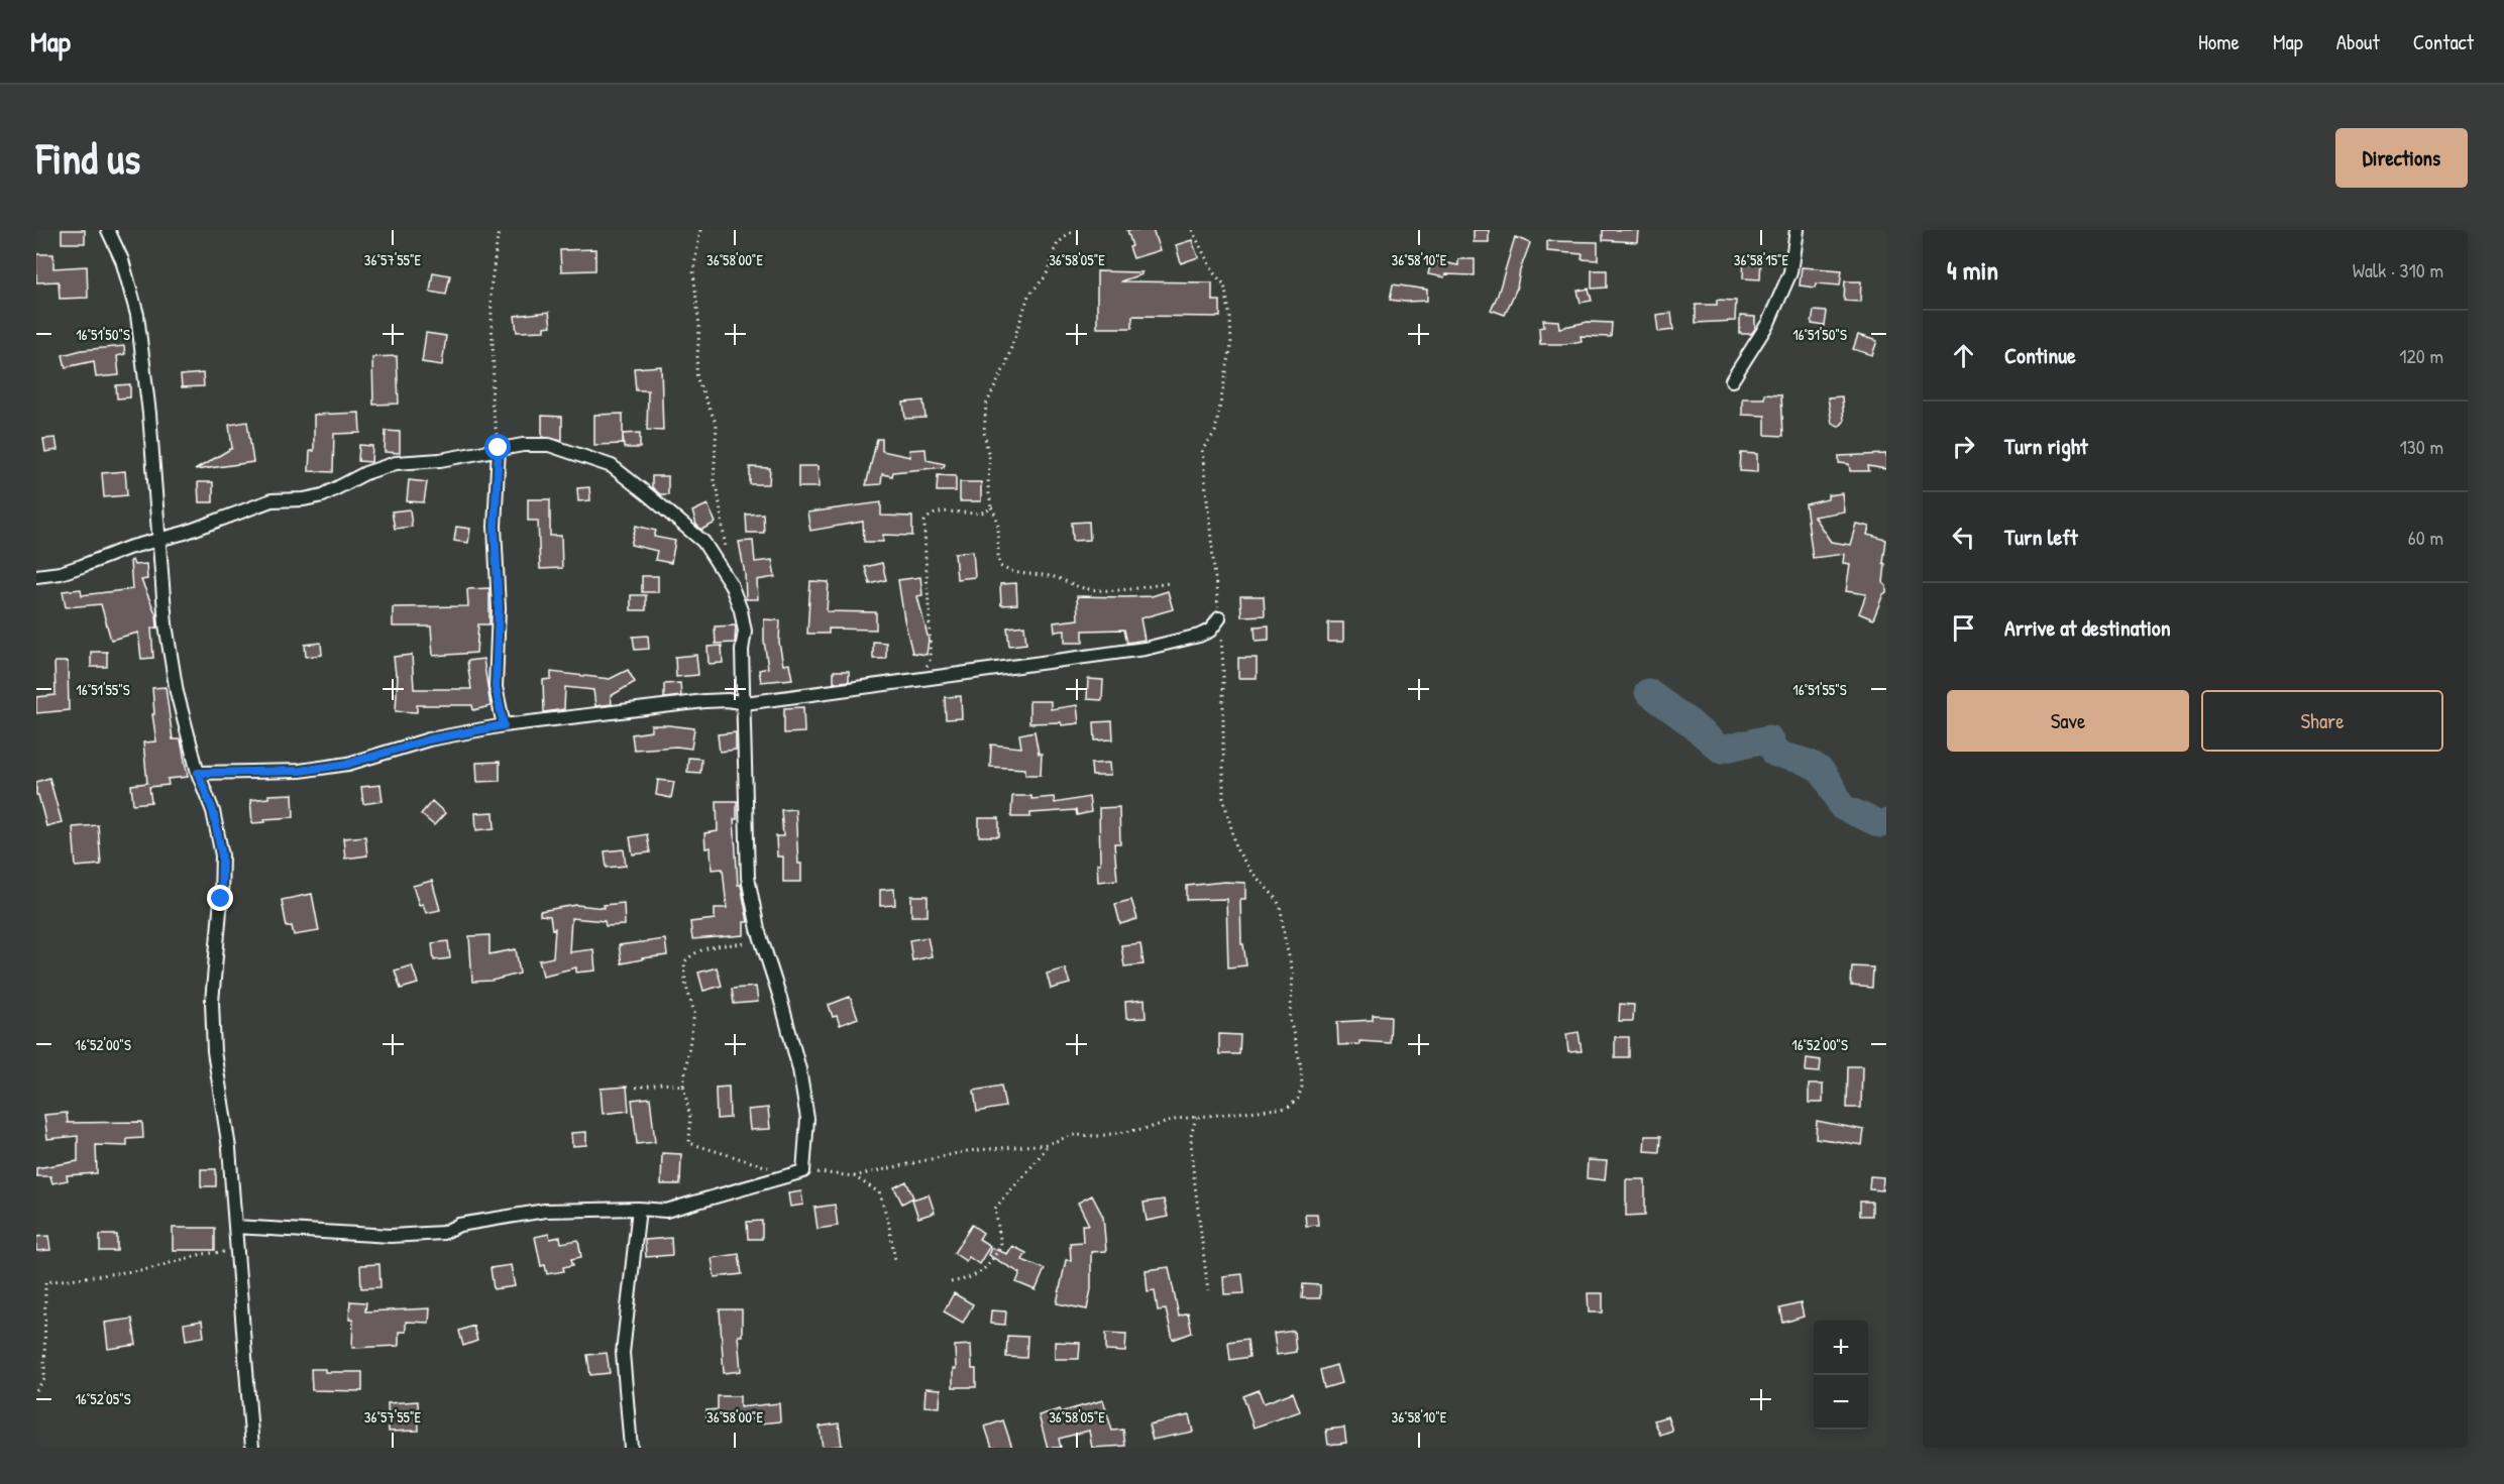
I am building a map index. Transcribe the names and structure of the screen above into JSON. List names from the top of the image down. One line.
{"page":{"header":"Map","nav":["Home","Map","About","Contact"],"buttons":["Directions",["Save","Share"]],"title":"Find us","heading":["4 min","Walk · 310 m"],"list":[["Continue","120 m"],["Turn right","130 m"],["Turn left","60 m"],"Arrive at destination"],"map_buttons":["+","−"]},"coordinates":["36°57'55\"E","36°58'00\"E","36°58'05\"E","36°58'10\"E","36°58'15\"E","16°51'50\"S","16°51'55\"S","16°52'00\"S","16°52'05\"S"]}
